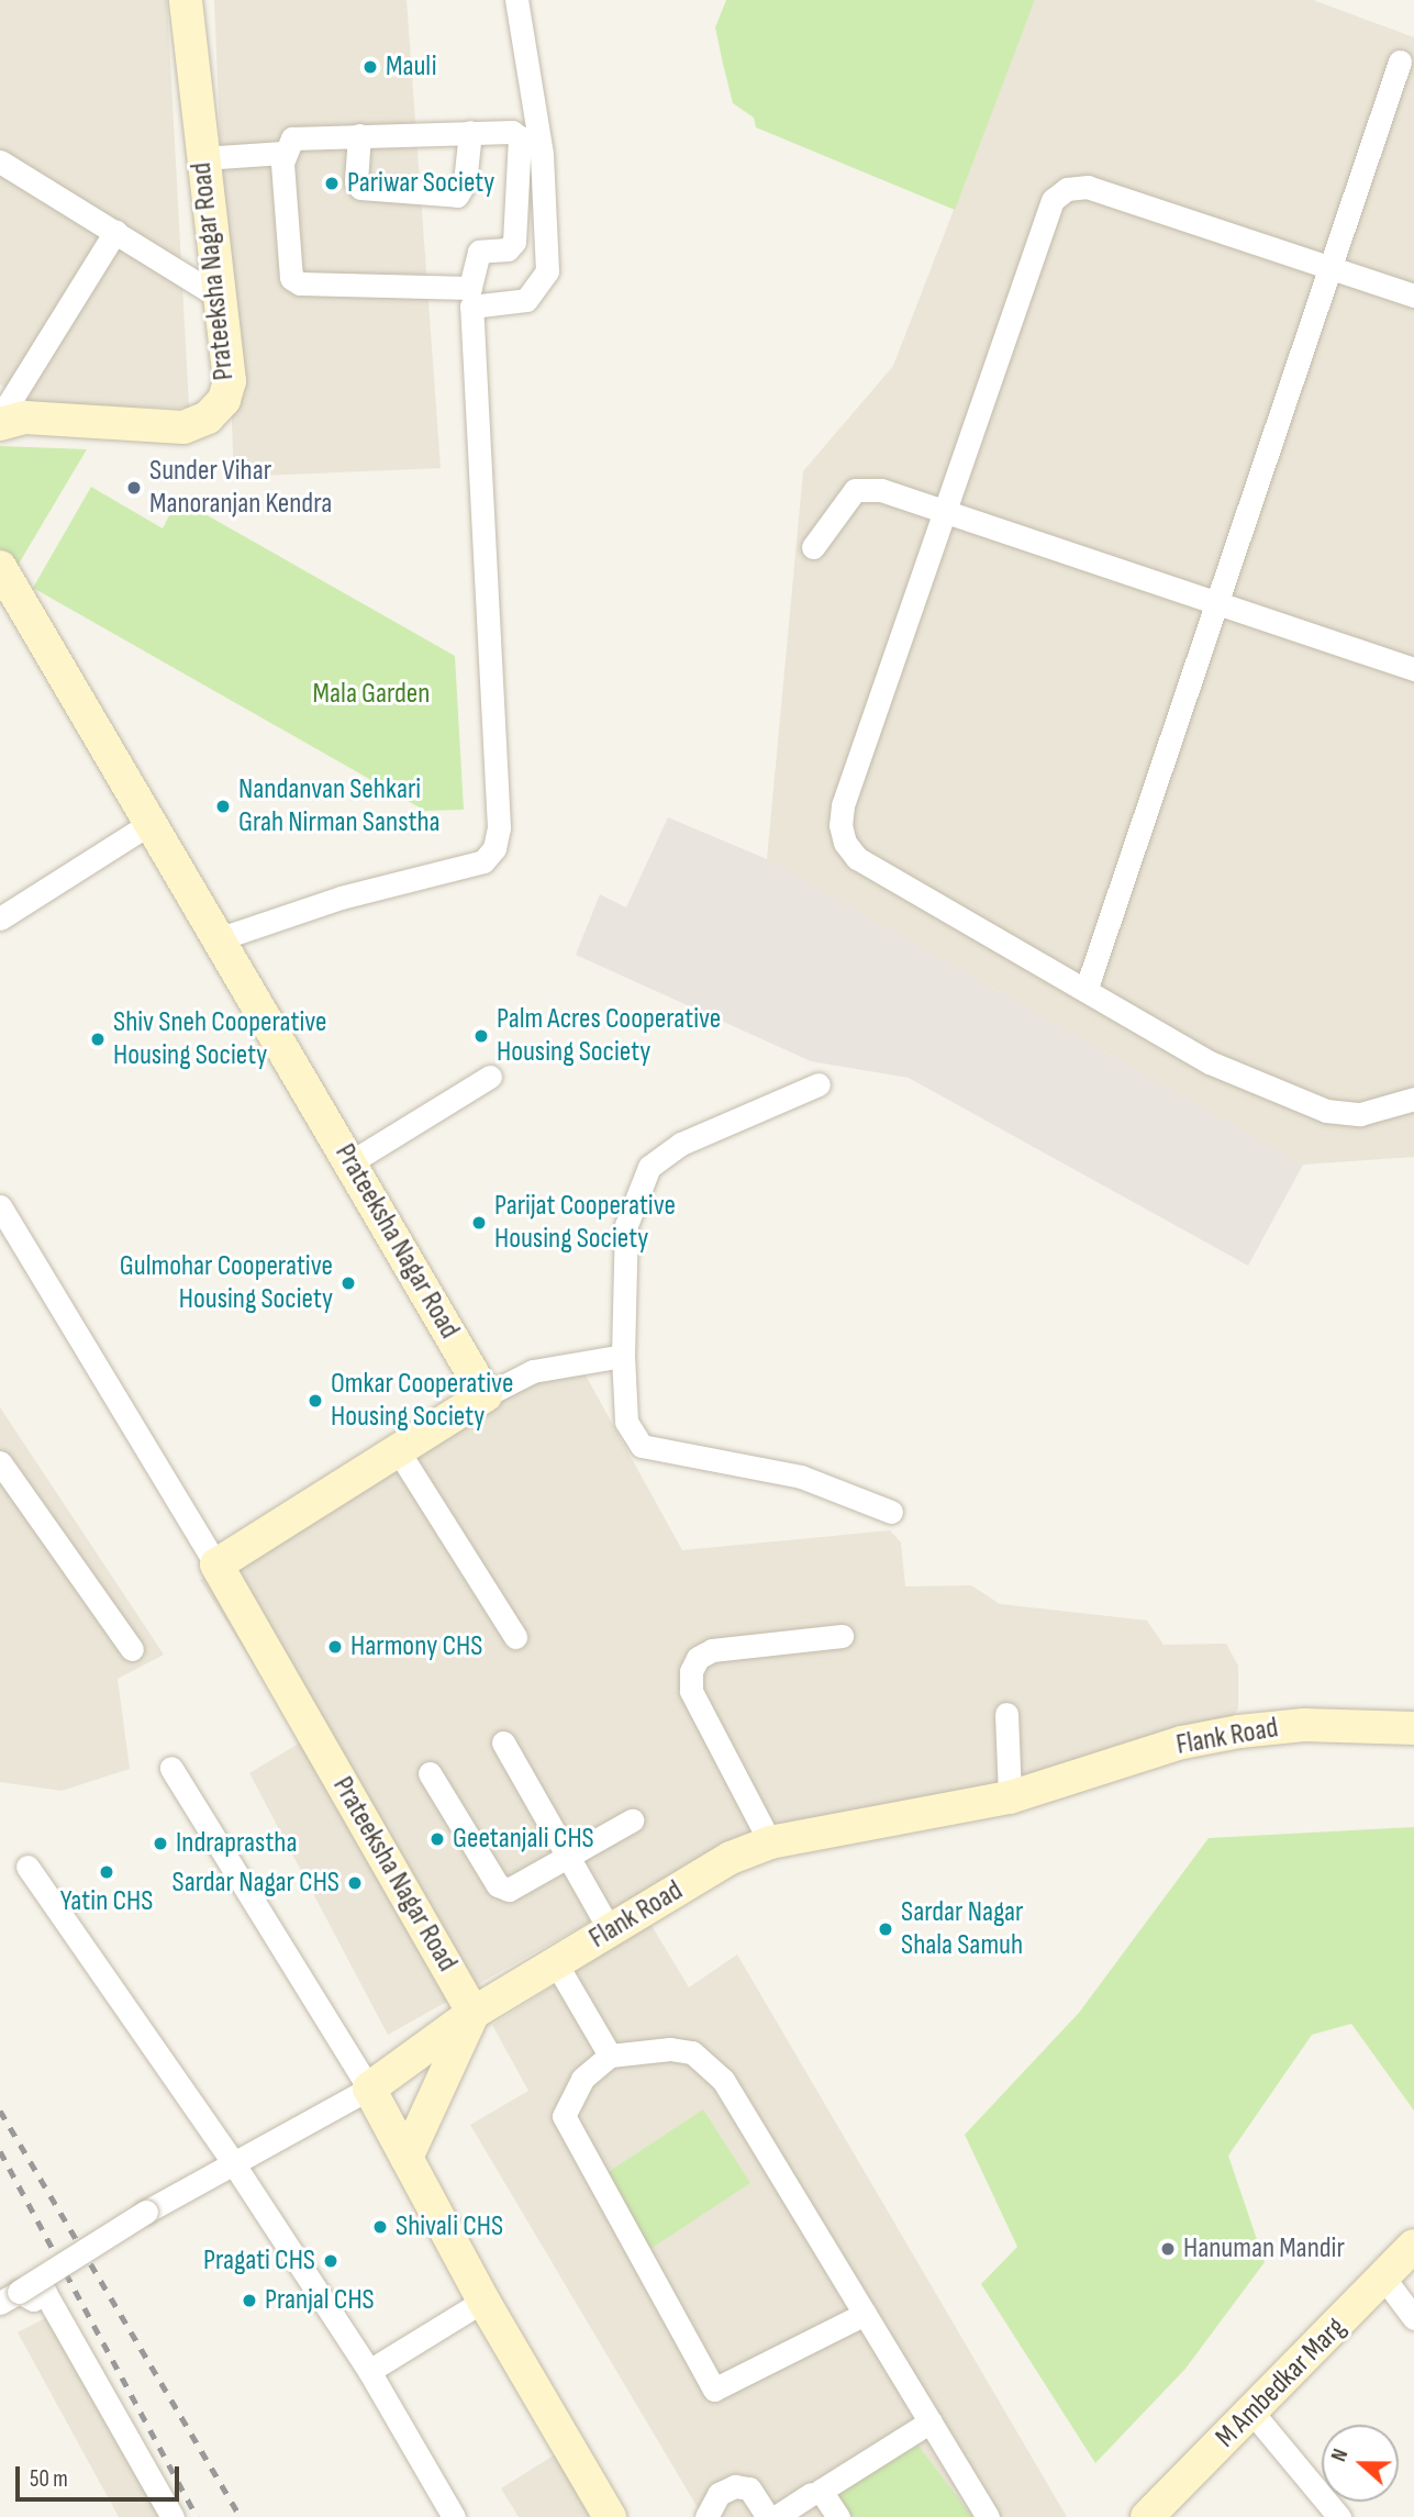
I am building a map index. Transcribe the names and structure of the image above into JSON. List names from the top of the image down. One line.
{"streets":{"street":["Prateeksha Nagar Road","Flank Road","M Ambedkar Marg"]},"crossings":[["Prateeksha Nagar Road","Flank Road"]],"parks":["Mala Garden"],"places":["Mauli","Pariwar Society","Sunder Vihar Manoranjan Kendra","Nandanvan Sehkari Grah Nirman Sanstha","Palm Acres Cooperative Housing Society","Shiv Sneh Cooperative Housing Society","Parijat Cooperative Housing Society","Gulmohar Cooperative Housing Society","Omkar Cooperative Housing Society","Harmony CHS","Geetanjali CHS","Indraprastha","Yatin CHS","Sardar Nagar CHS","Sardar Nagar Shala Samuh","Shivali CHS","Hanuman Mandir","Pragati CHS","Pranjal CHS"],"scale_bar":"50 m","north":"left"}
